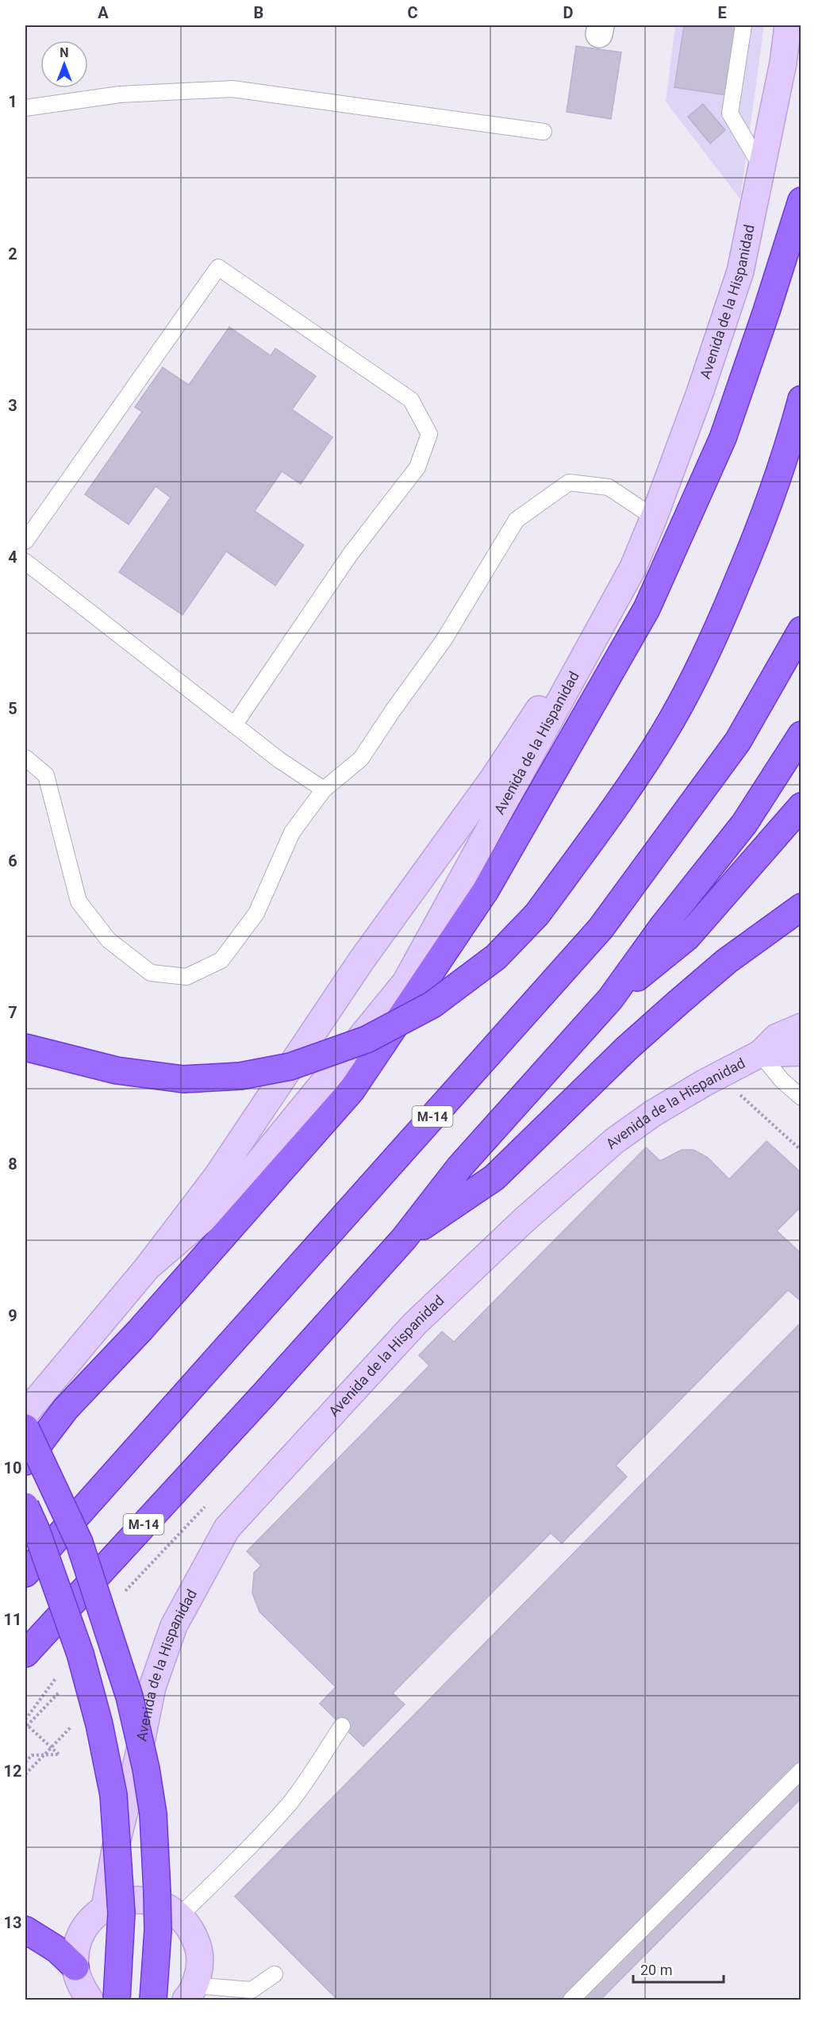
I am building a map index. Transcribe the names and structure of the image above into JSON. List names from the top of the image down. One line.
{"streets":{"highway":["M-14"],"street":["Avenida de la Hispanidad"]},"scale_bar":"20 m","north":"top","grid":{"columns":["A","B","C","D","E"],"rows":["1","2","3","4","5","6","7","8","9","10","11","12","13"]}}
